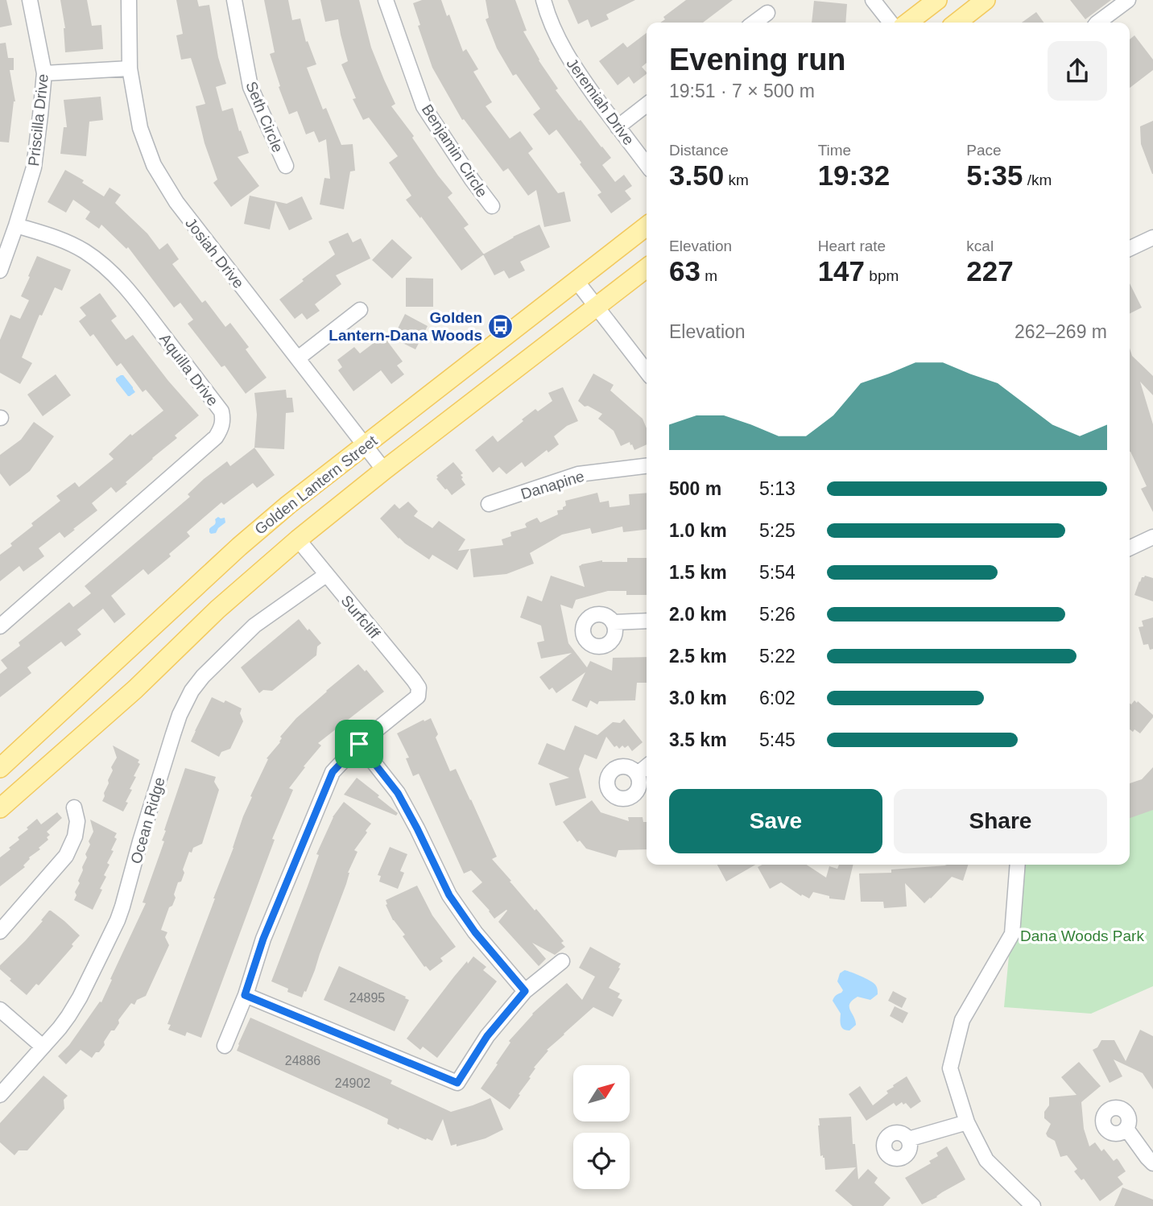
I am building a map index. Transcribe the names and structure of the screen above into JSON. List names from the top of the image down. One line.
{"streets":{"main road":["Golden Lantern Street"],"street":["Jeremiah Drive","Seth Circle","Priscilla Drive","Benjamin Circle","Josiah Drive","Aquilla Drive","Danapine","Surfcliff","Ocean Ridge"]},"crossings":[["Priscilla Drive","Aquilla Drive"],["Josiah Drive","Golden Lantern Street"],["Golden Lantern Street","Surfcliff"],["Surfcliff","Ocean Ridge"]],"parks":["Dana Woods Park"],"places":{"bus stop":["Golden Lantern-Dana Woods"]},"house_numbers":["24895","24886","24902"],"north":"top right","page":{"heading":["Evening run","19:51 · 7 × 500 m"],"stats":[["Distance","3.50 km"],["Time","19:32"],["Pace","5:35 /km"],["Elevation","63 m"],["Heart rate","147 bpm"],["kcal","227"]],"chart":["Elevation","262–269 m"],"list":[{"name":"500 m","note":"5:13"},{"name":"1.0 km","note":"5:25"},{"name":"1.5 km","note":"5:54"},{"name":"2.0 km","note":"5:26"},{"name":"2.5 km","note":"5:22"},{"name":"3.0 km","note":"6:02"},{"name":"3.5 km","note":"5:45"}],"buttons":["Save","Share"]}}
